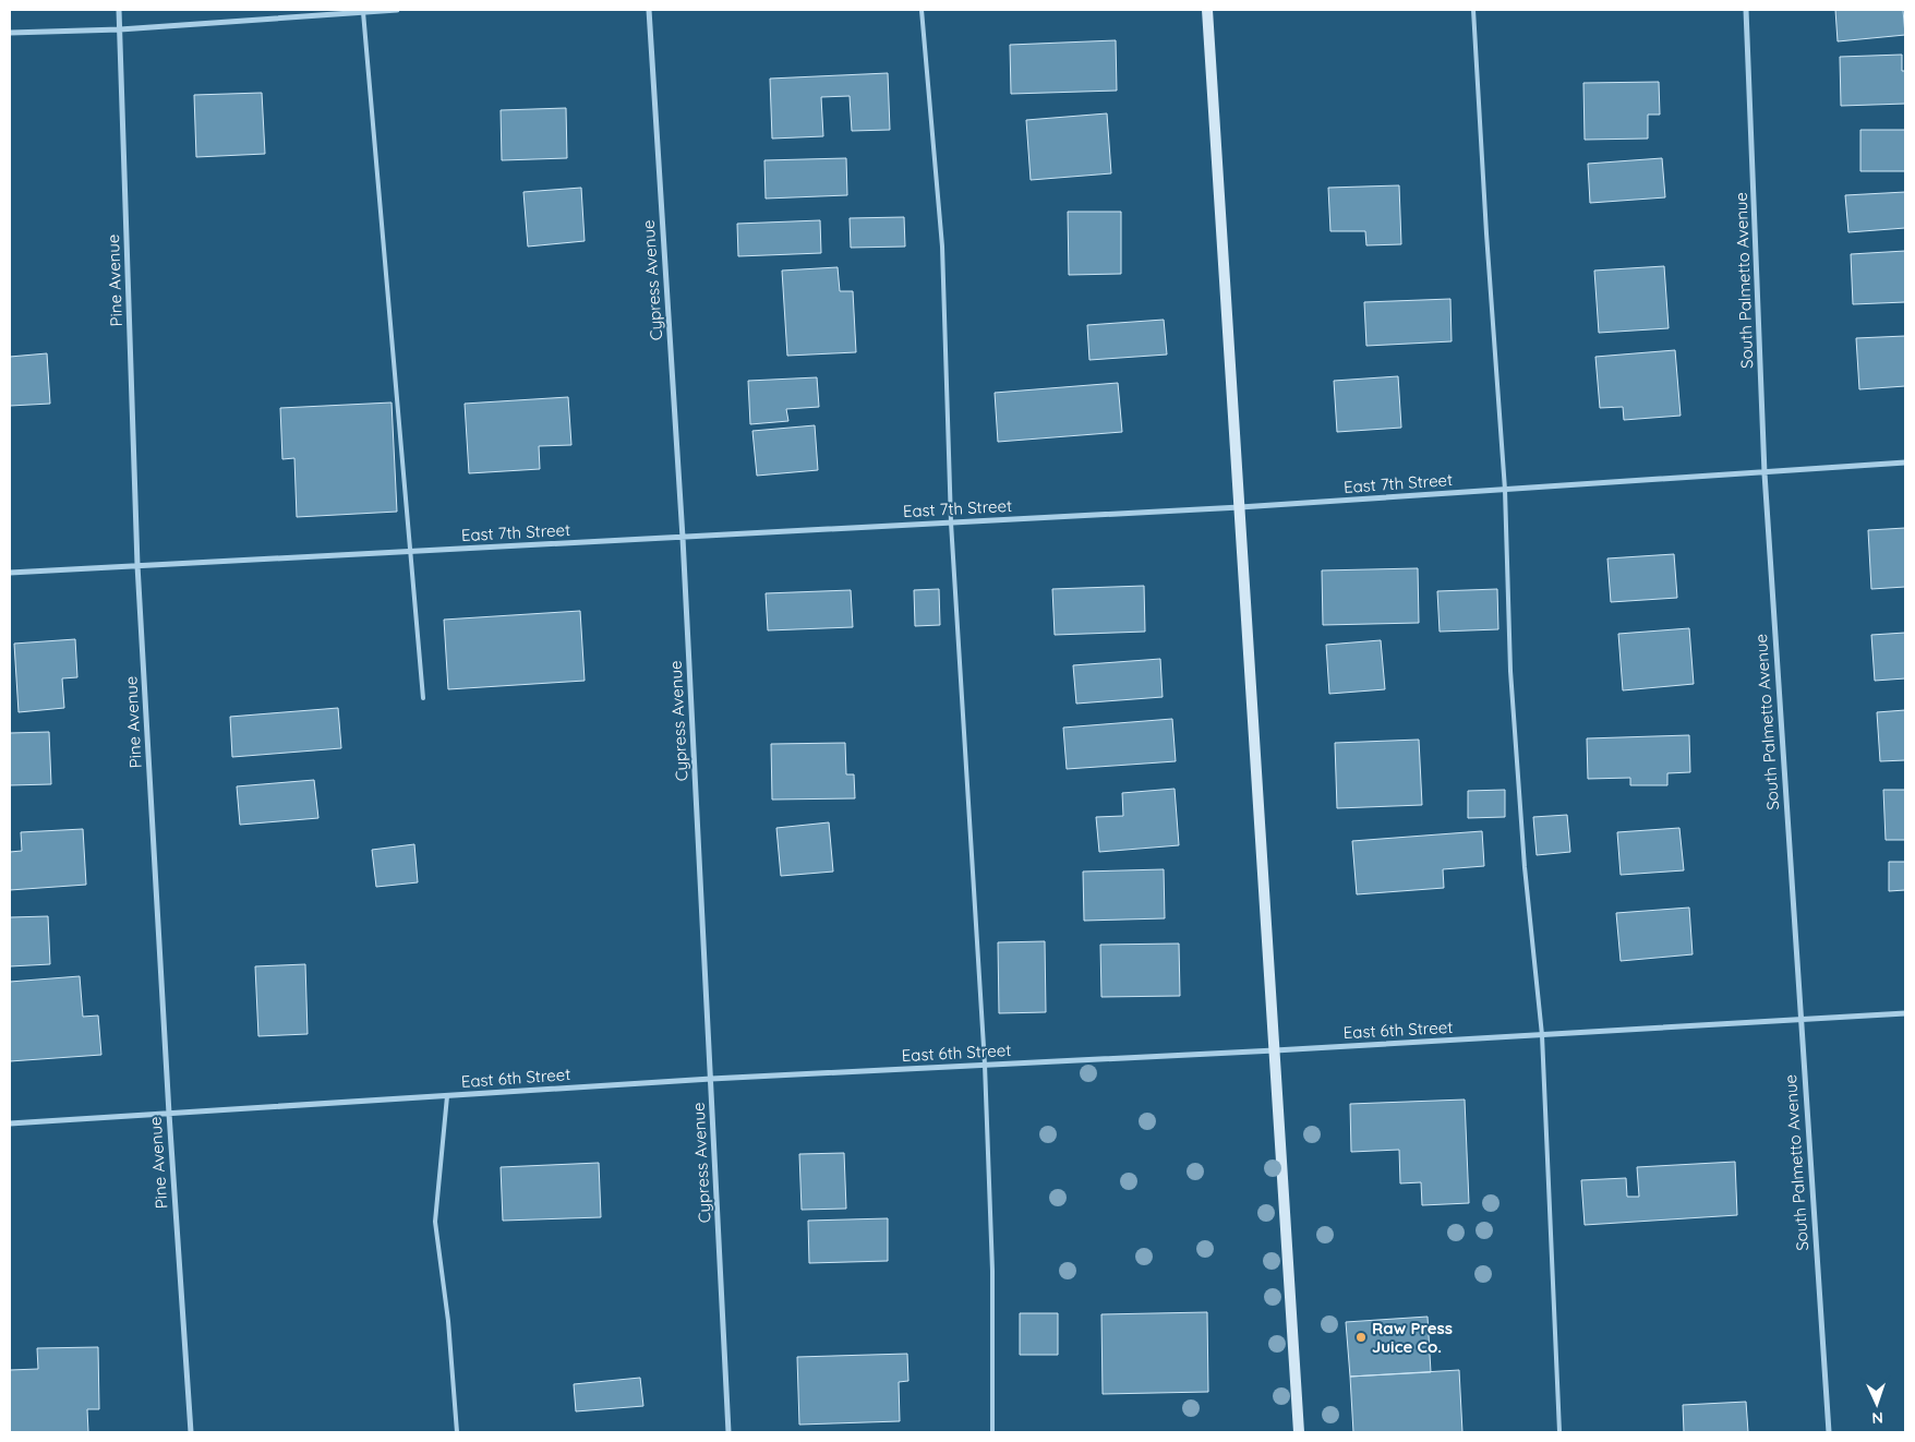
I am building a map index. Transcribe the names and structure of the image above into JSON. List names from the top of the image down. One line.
{"streets":{"street":["Pine Avenue","Cypress Avenue","South Palmetto Avenue","East 7th Street","East 6th Street"]},"crossings":[["Pine Avenue","East 7th Street"],["Pine Avenue","East 6th Street"],["Cypress Avenue","East 7th Street"],["Cypress Avenue","East 6th Street"],["South Palmetto Avenue","East 7th Street"],["South Palmetto Avenue","East 6th Street"]],"places":["Raw Press Juice Co."],"north":"bottom"}
